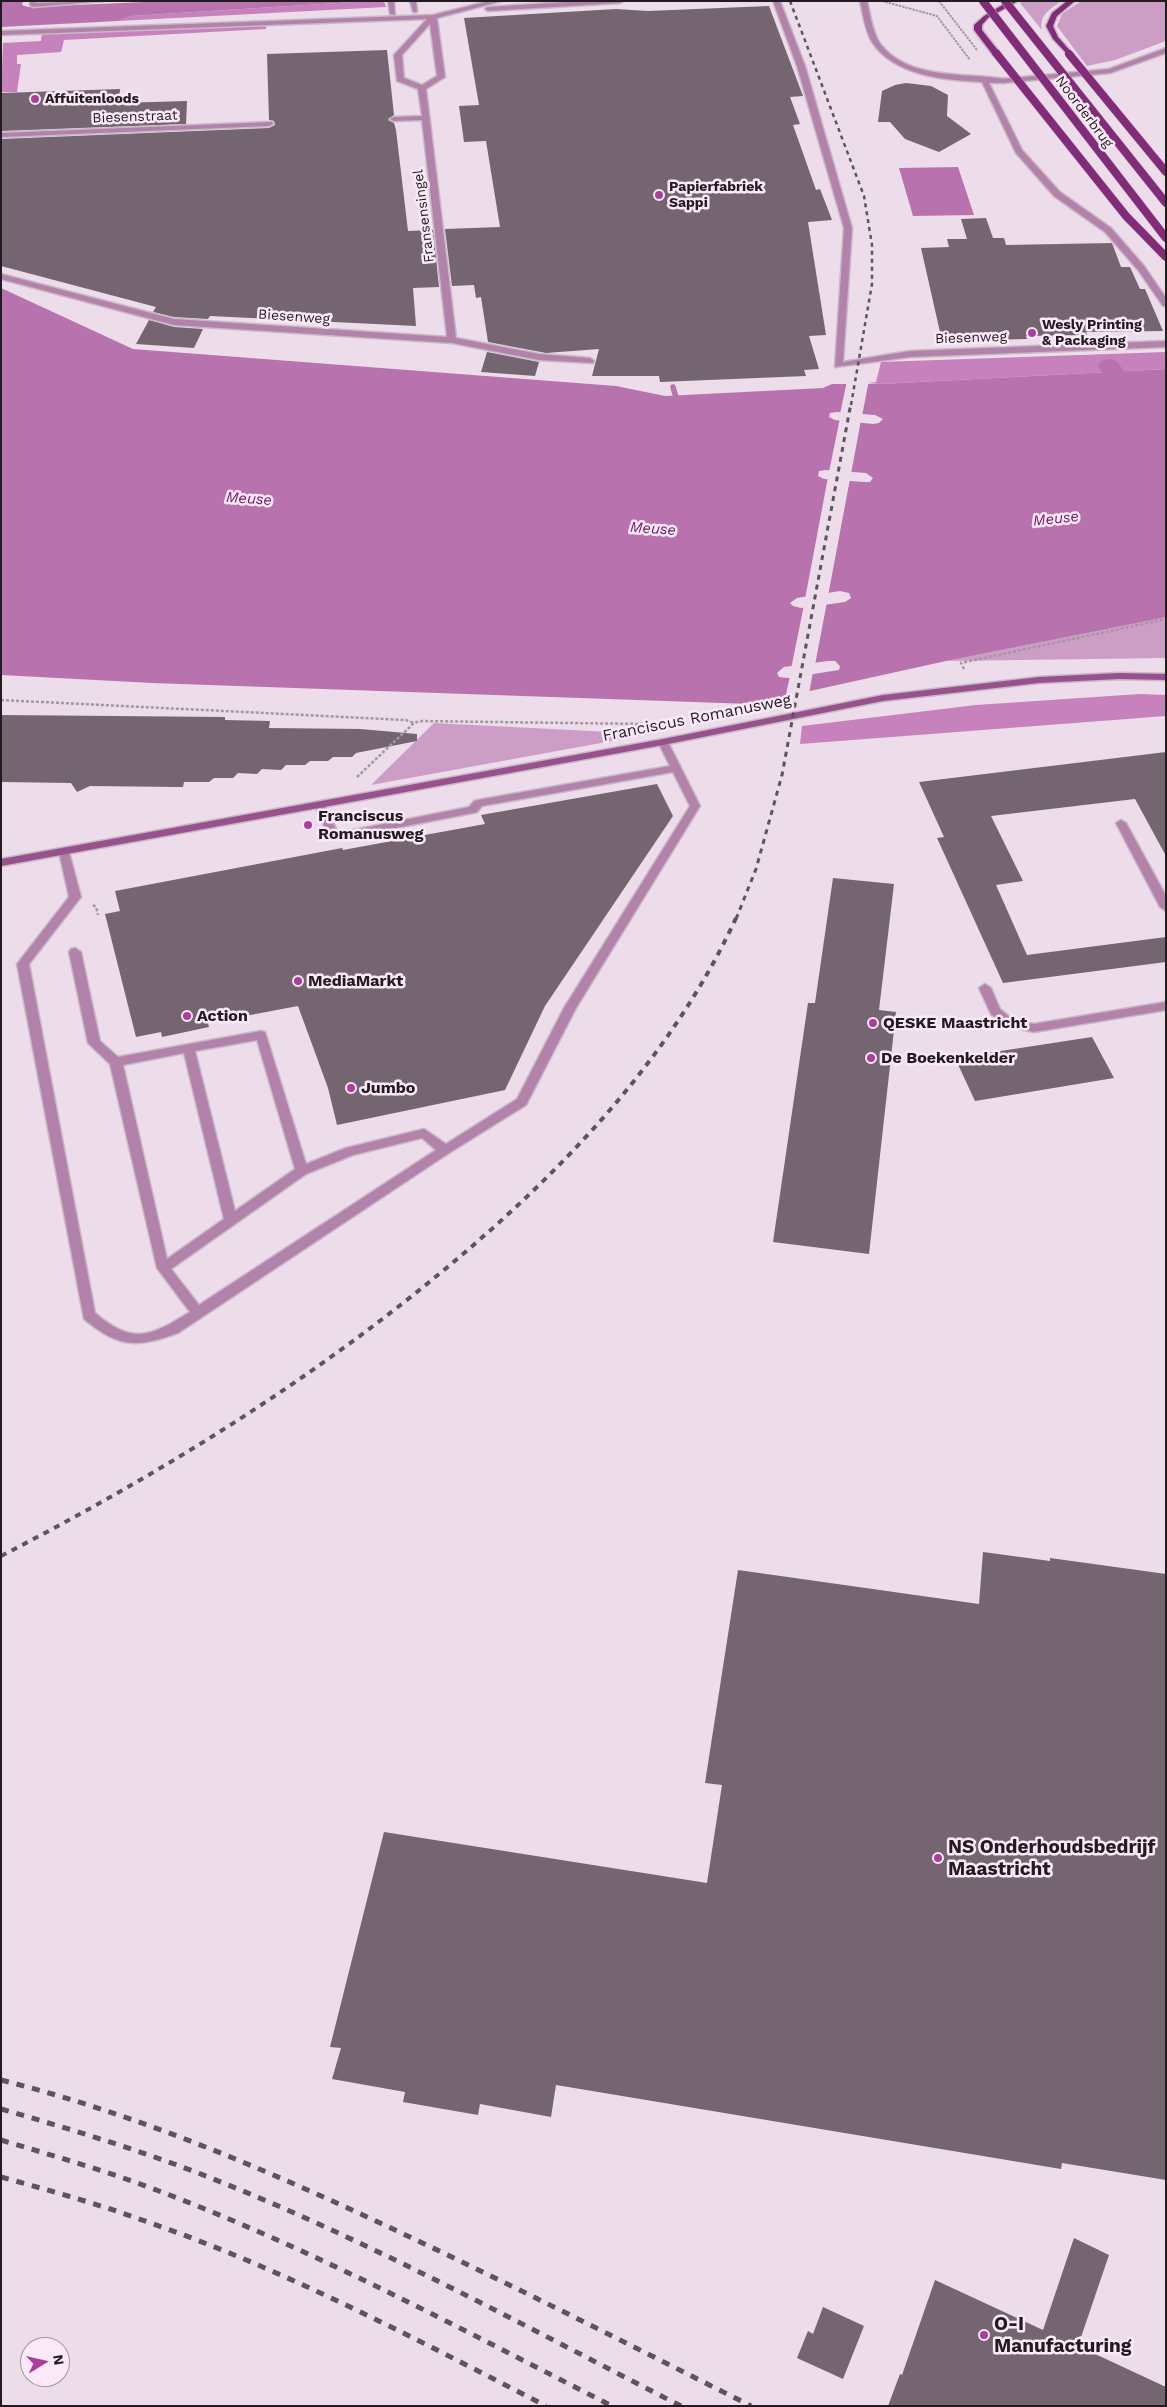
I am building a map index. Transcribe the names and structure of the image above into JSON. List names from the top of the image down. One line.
{"streets":{"main road":["Noorderbrug"],"street":["Biesenstraat","Fransensingel","Biesenweg","Franciscus Romanusweg"]},"crossings":[["Fransensingel","Biesenweg"]],"water":["Meuse"],"places":["Affuitenloods","Papierfabriek Sappi","Wesly Printing & Packaging","Franciscus Romanusweg","MediaMarkt","Action","QESKE Maastricht","De Boekenkelder","Jumbo","NS Onderhoudsbedrijf Maastricht","O-I Manufacturing"],"north":"right"}
